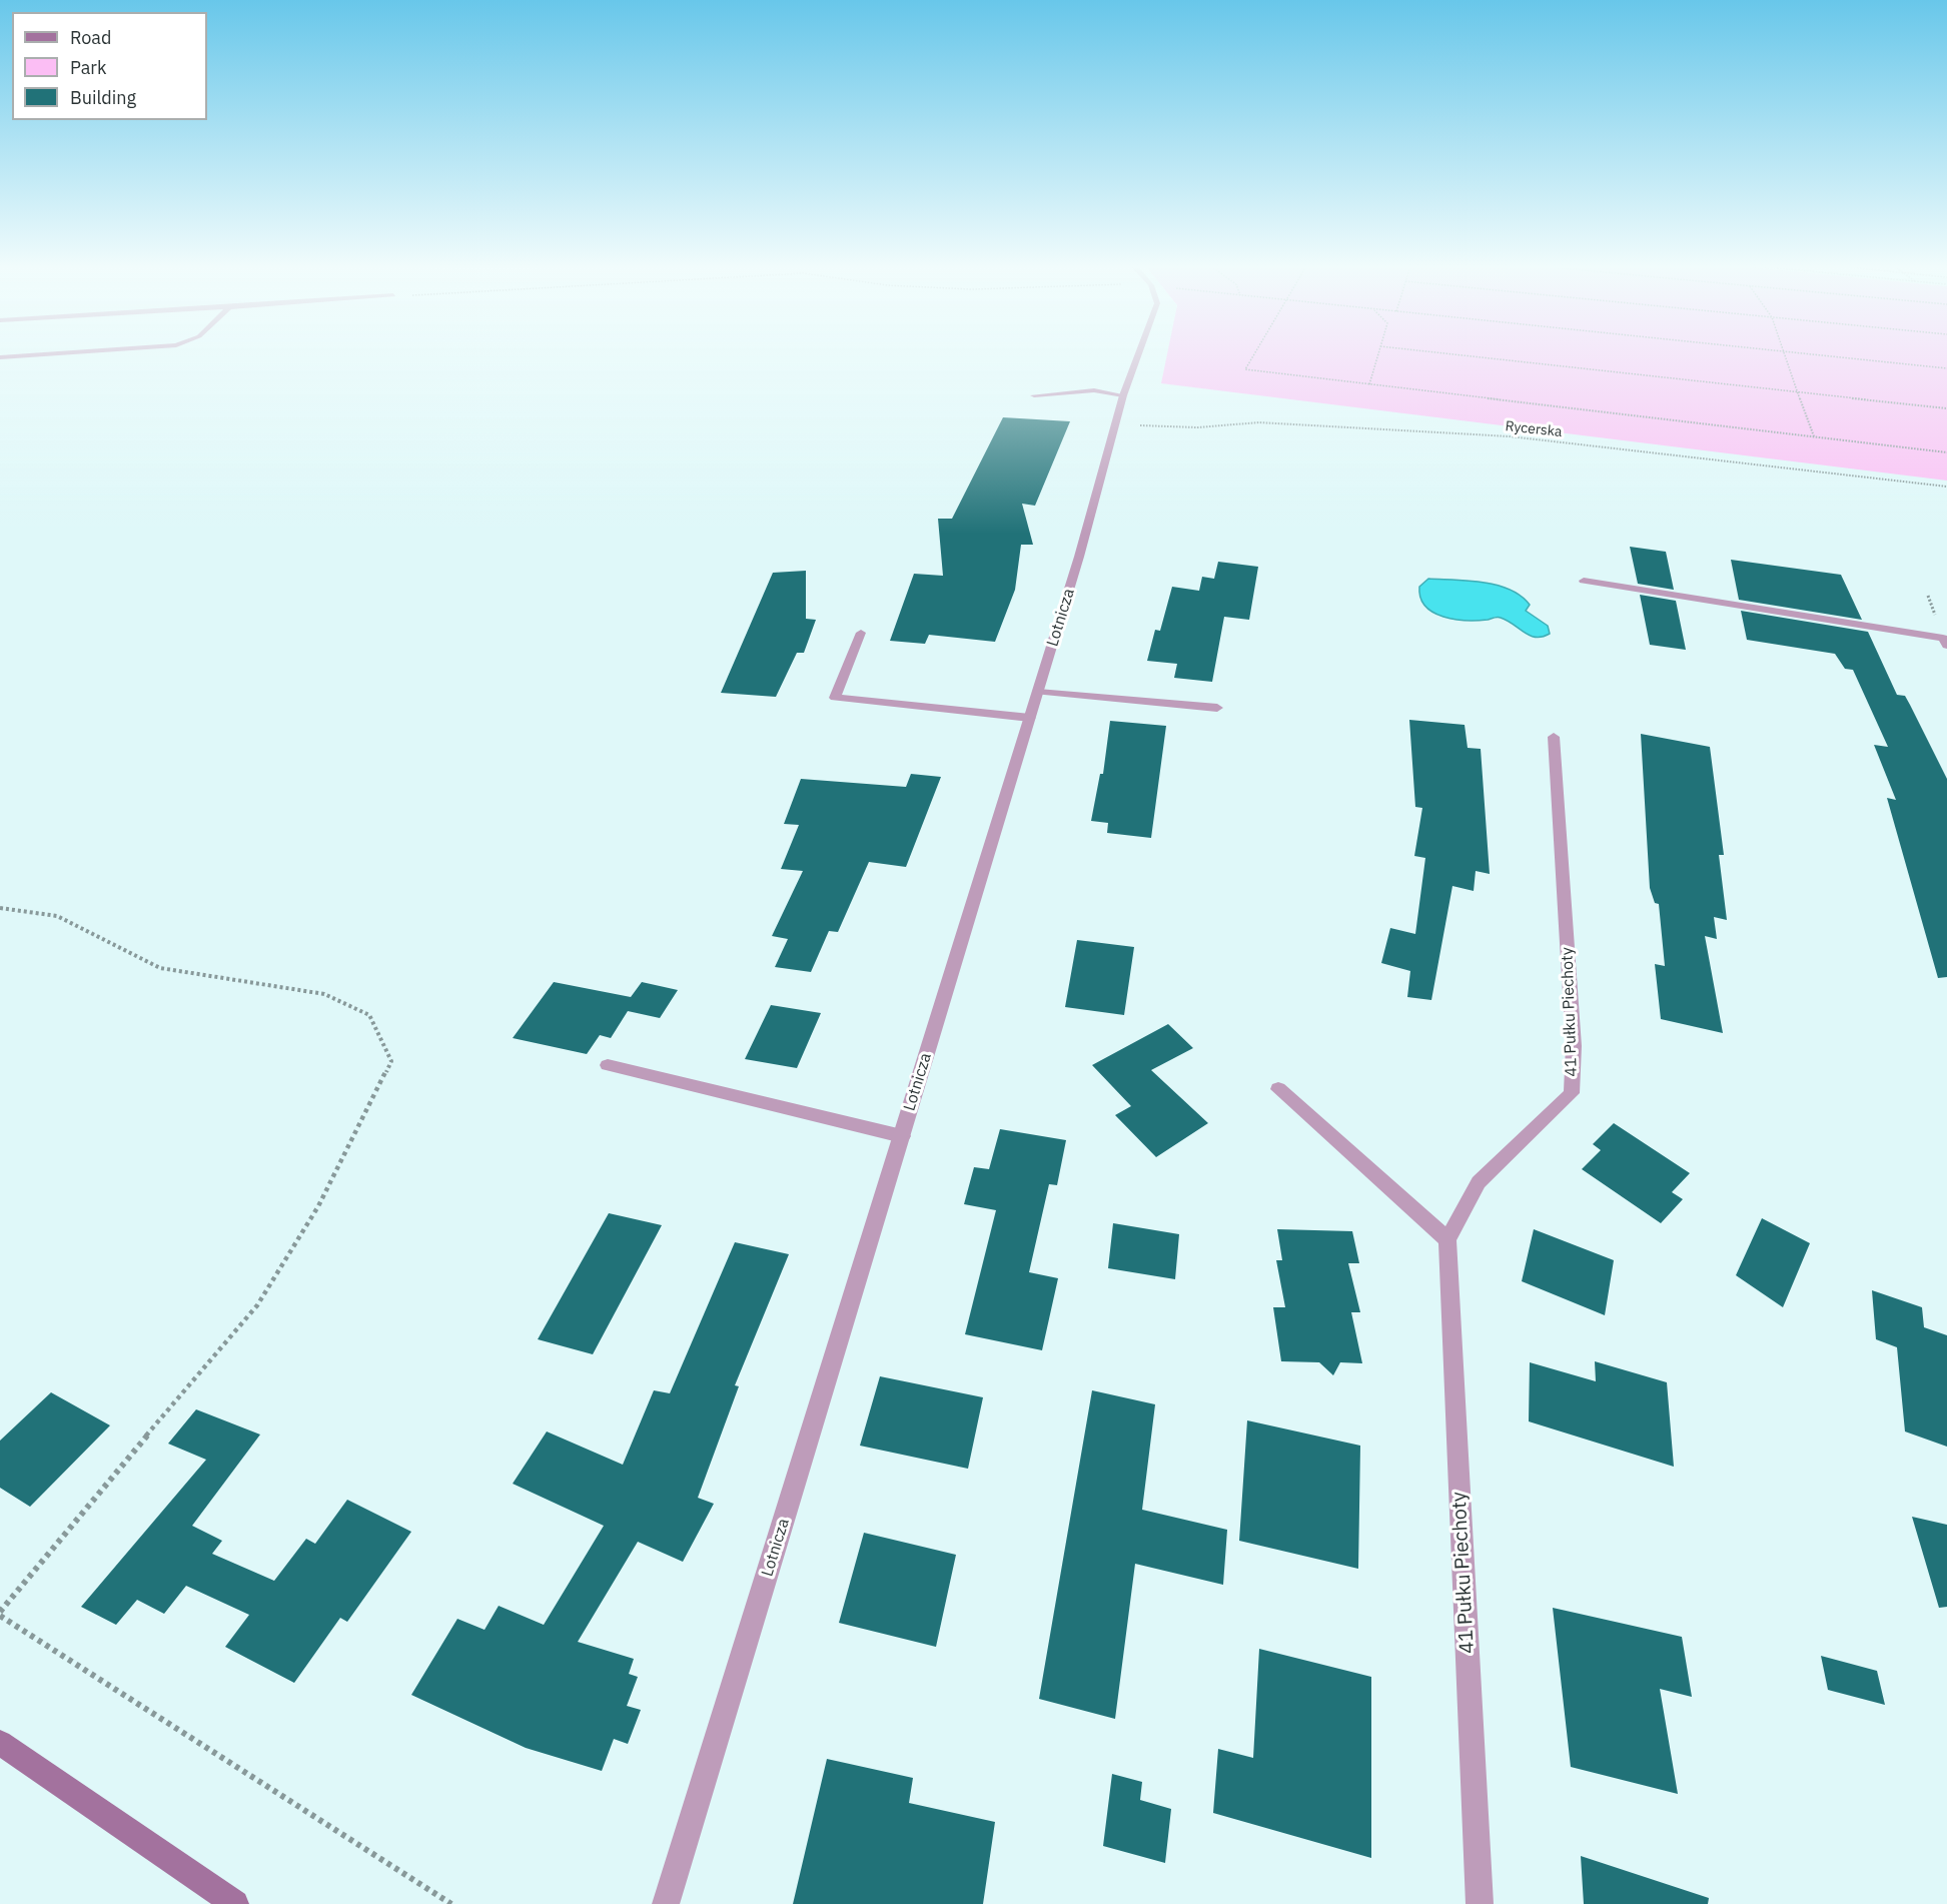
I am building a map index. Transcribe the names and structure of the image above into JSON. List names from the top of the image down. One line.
{"streets":{"street":["Lotnicza","41 Pułku Piechoty"],"path":["Rycerska"]},"crossings":[["Rycerska","Lotnicza"]],"legend":["Road","Park","Building"]}
